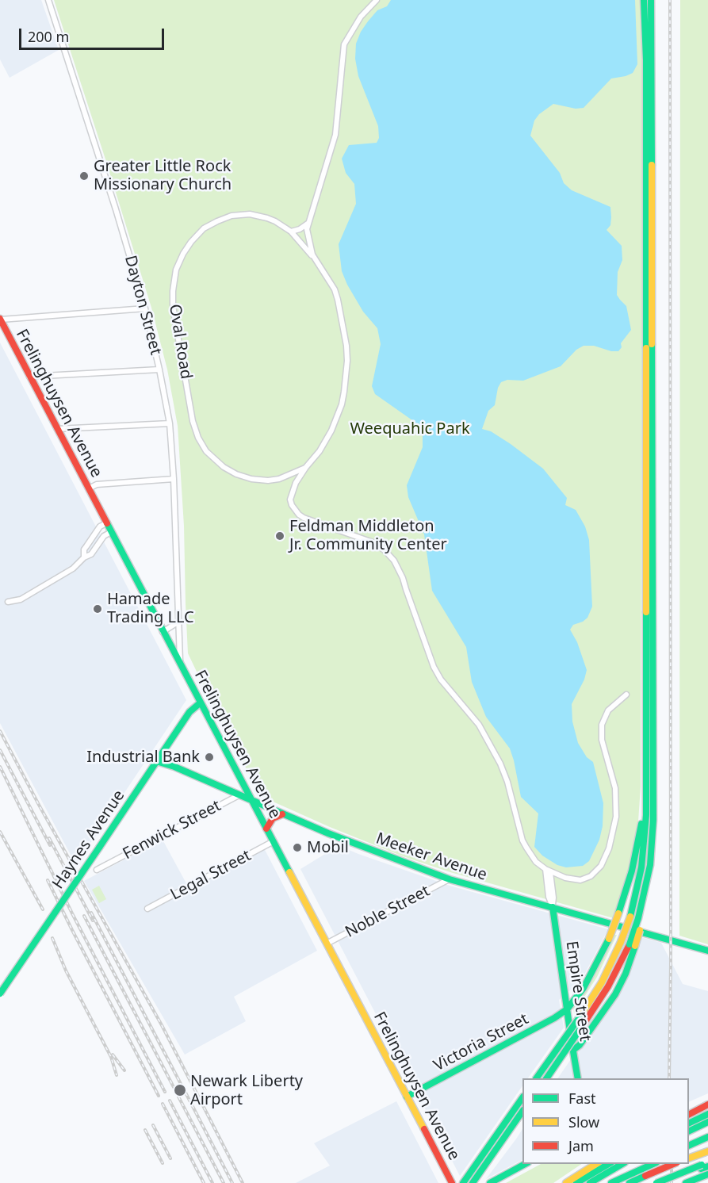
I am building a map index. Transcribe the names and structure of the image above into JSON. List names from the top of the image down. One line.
{"streets":{"main road":["Frelinghuysen Avenue","Haynes Avenue","Meeker Avenue","Empire Street","Victoria Street"],"street":["Dayton Street","Oval Road","Fenwick Street","Legal Street","Noble Street"]},"crossings":[["Dayton Street","Frelinghuysen Avenue"],["Frelinghuysen Avenue","Fenwick Street"],["Frelinghuysen Avenue","Haynes Avenue"],["Frelinghuysen Avenue","Meeker Avenue"],["Frelinghuysen Avenue","Legal Street"],["Frelinghuysen Avenue","Noble Street"],["Frelinghuysen Avenue","Victoria Street"],["Fenwick Street","Meeker Avenue"],["Haynes Avenue","Meeker Avenue"],["Meeker Avenue","Noble Street"],["Meeker Avenue","Empire Street"],["Empire Street","Victoria Street"]],"parks":["Weequahic Park"],"places":["Greater Little Rock Missionary Church","Feldman Middleton Jr. Community Center","Hamade Trading LLC","Industrial Bank","Mobil","Newark Liberty Airport"],"legend":["Fast","Slow","Jam"],"scale_bar":"200 m"}
